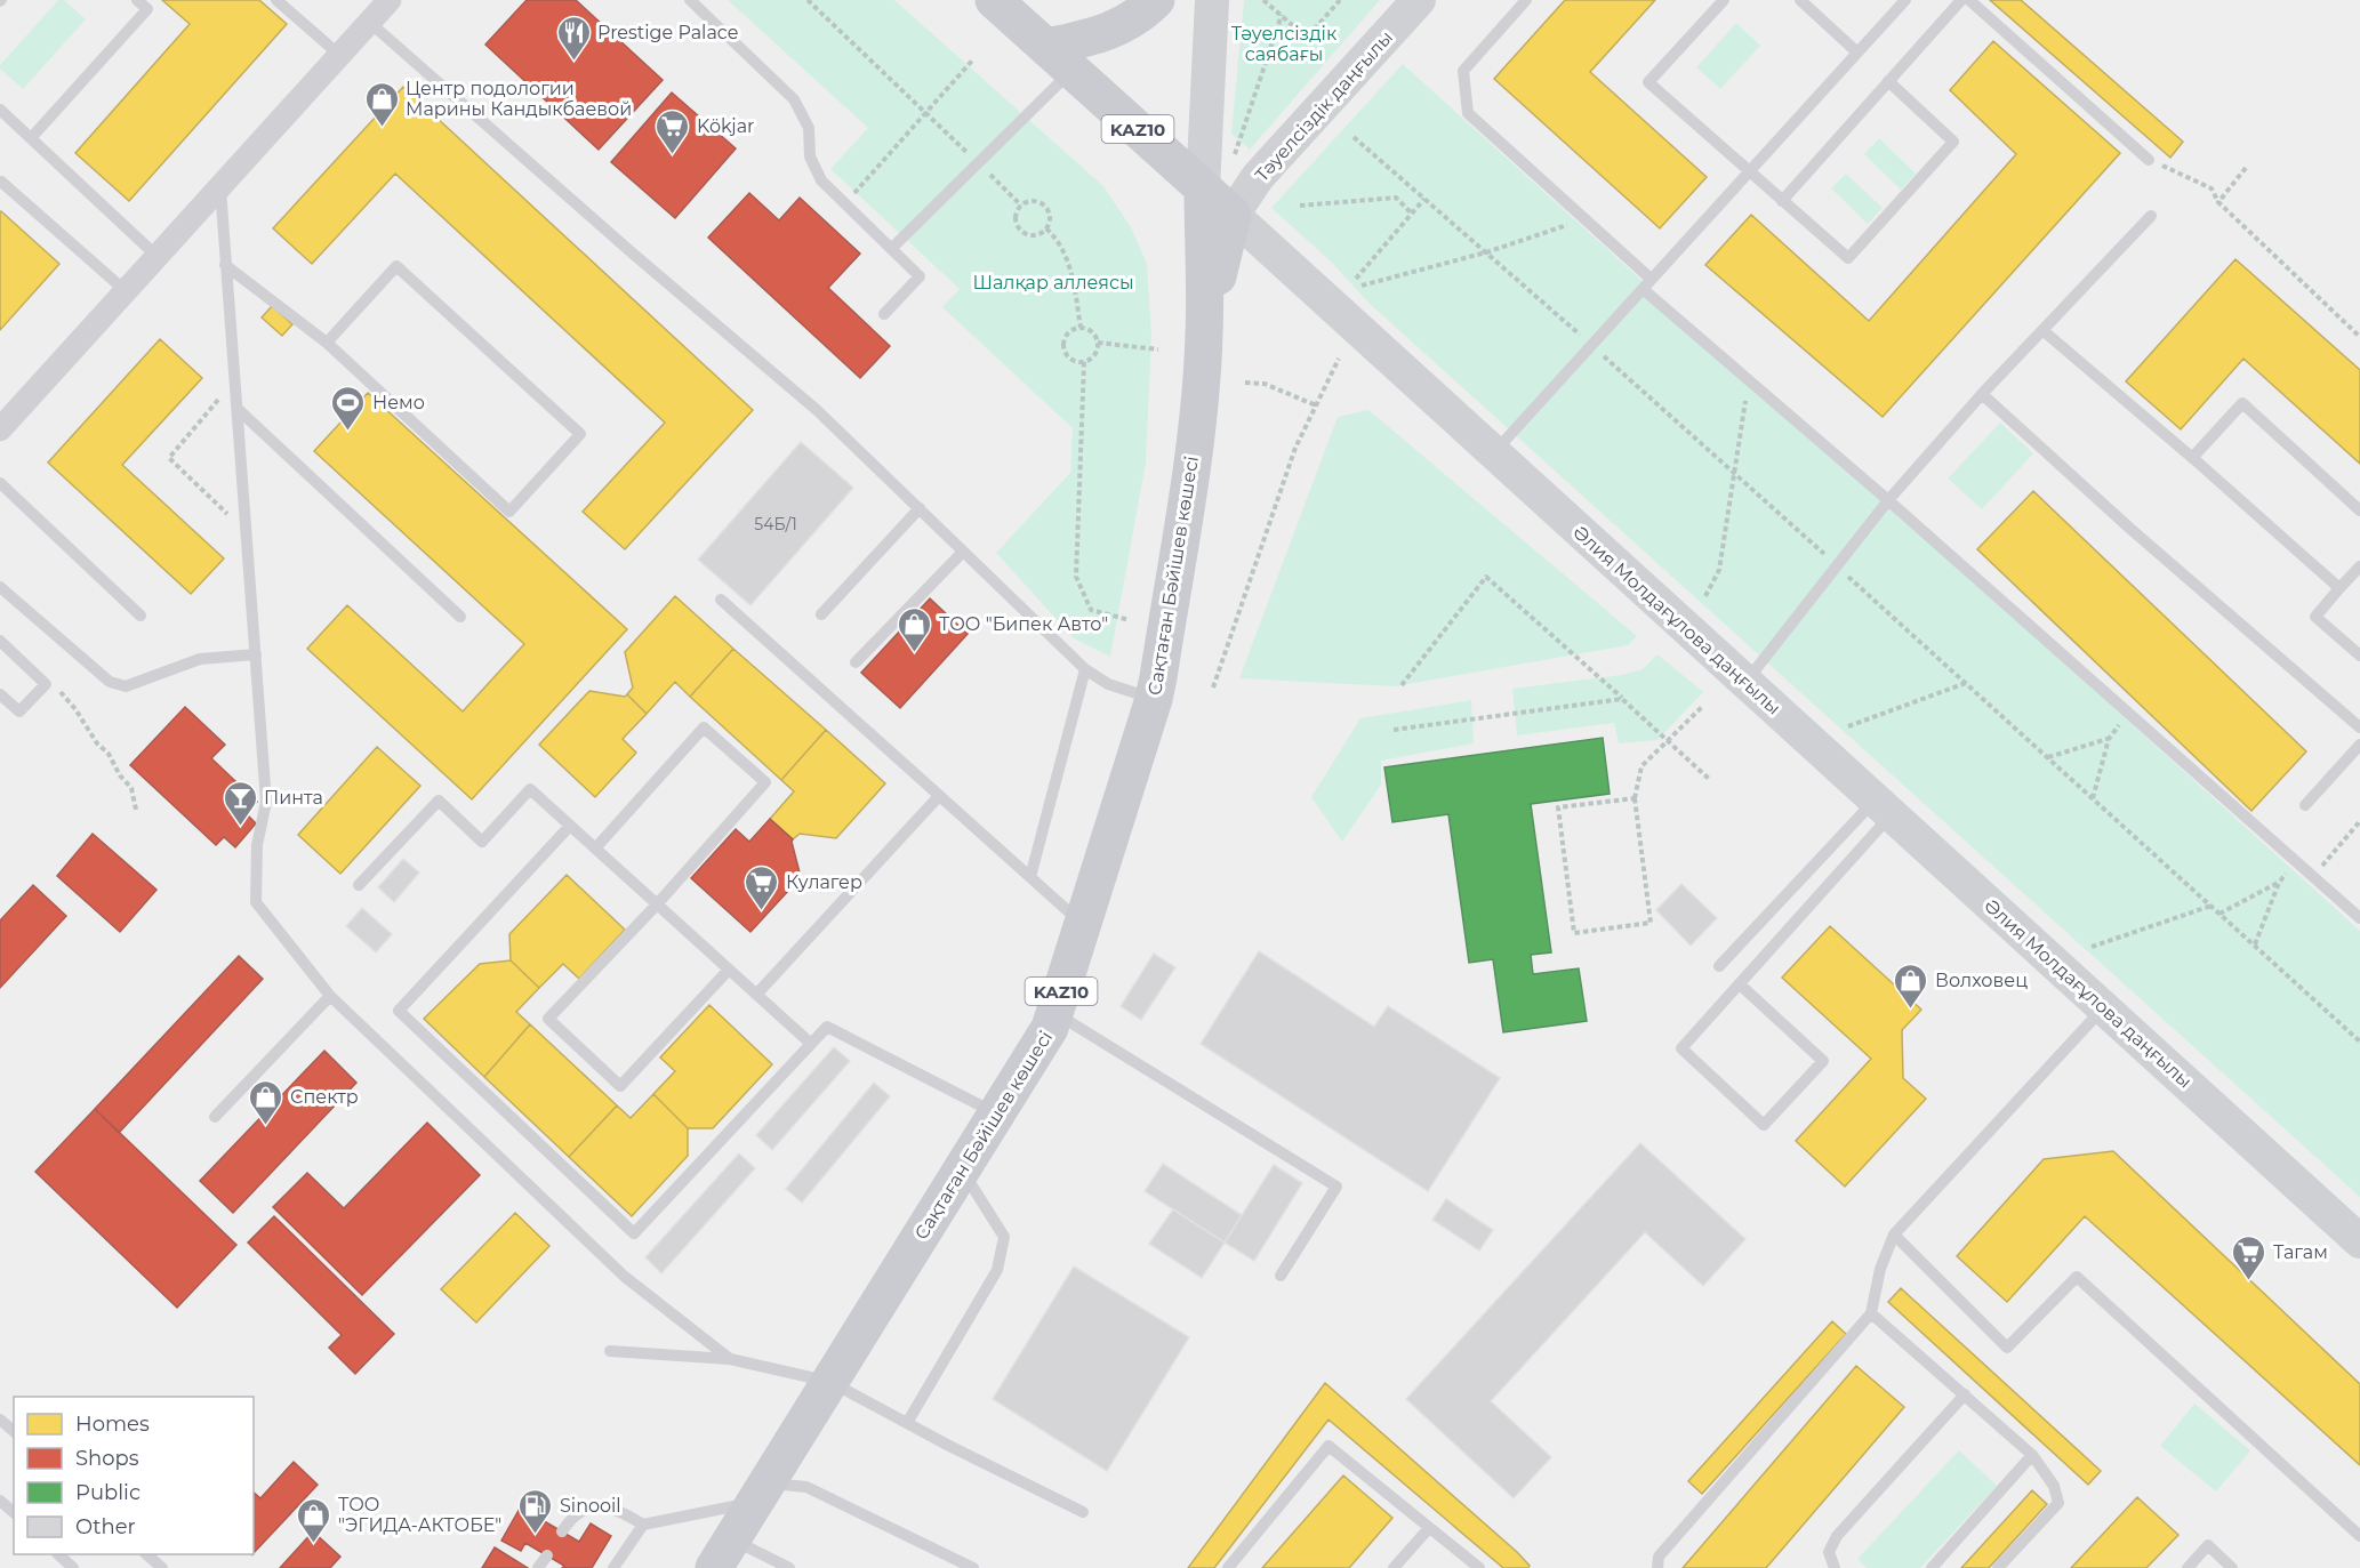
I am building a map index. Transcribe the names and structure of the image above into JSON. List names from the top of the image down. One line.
{"streets":{"main road":["Тәуелсіздік даңғылы","KAZ10","Сақтаған Бәйішев көшесі","Әлия Молдағұлова даңғылы"]},"crossings":[["Тәуелсіздік даңғылы","Сақтаған Бәйішев көшесі"],["Тәуелсіздік даңғылы","Әлия Молдағұлова даңғылы"],["Сақтаған Бәйішев көшесі","Әлия Молдағұлова даңғылы"]],"parks":["Тәуелсіздік саябағы","Шалқар аллеясы"],"places":{"restaurant":["Prestige Palace"],"shop":["Центр подологии Марины Кандыкбаевой","ТОО \"Бипек Авто\"","Волховец","Спектр","ТОО \"ЭГИДА-АКТОБЕ\""],"supermarket":["Kökjar","Кулагер","Тагам"],"sports":["Немо"],"bar":["Пинта"],"fuel station":["Sinooil"]},"house_numbers":["54Б/1"],"legend":["Homes","Shops","Public","Other"]}
